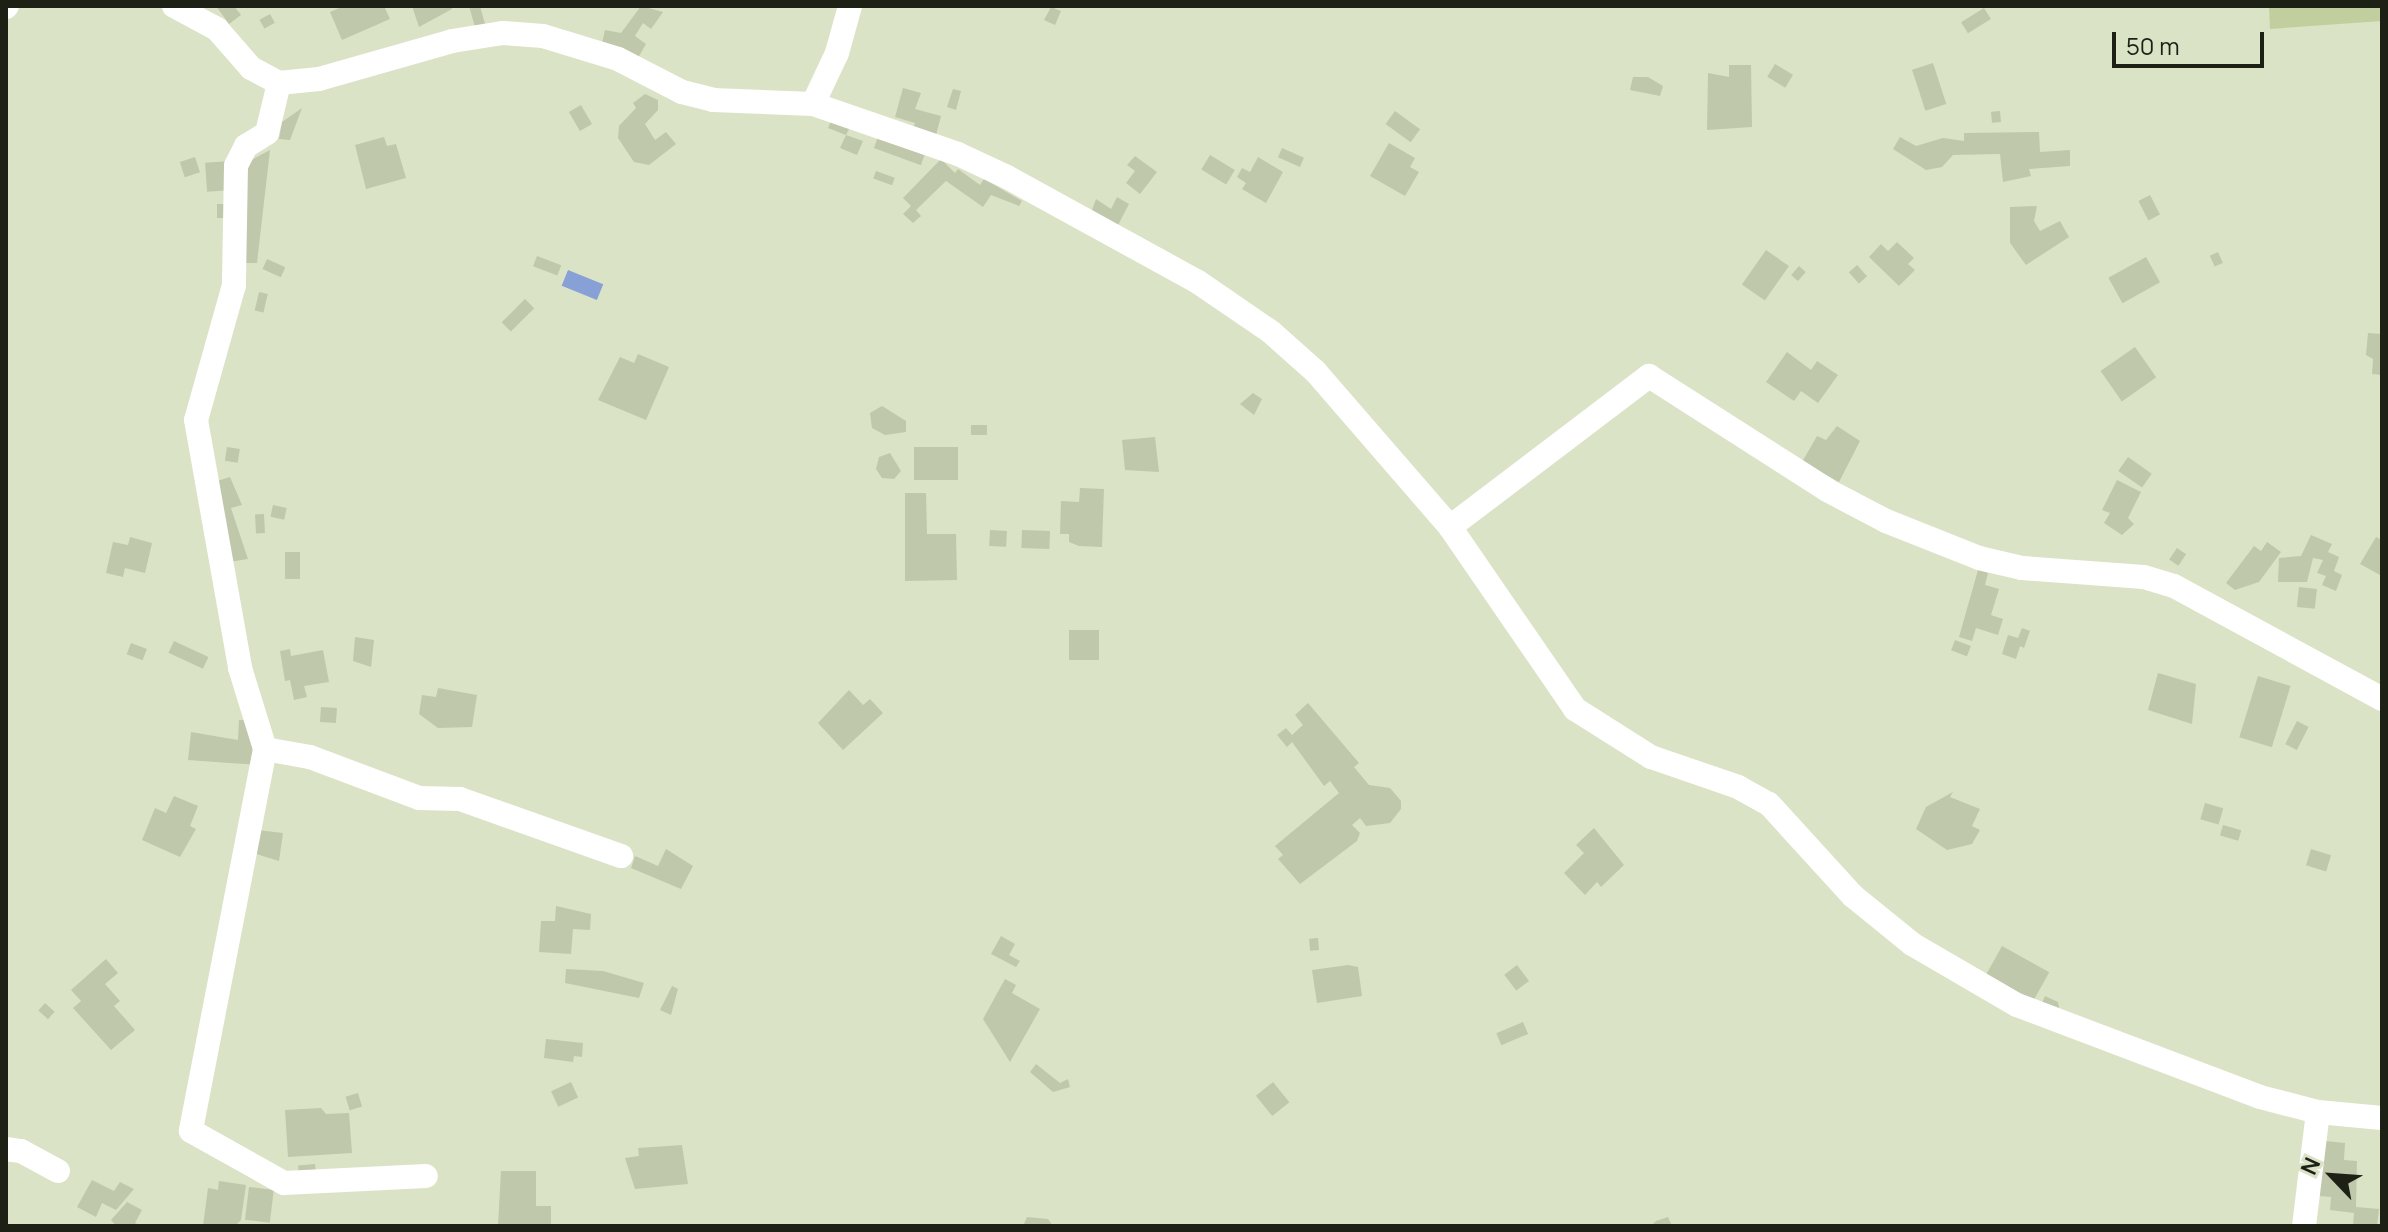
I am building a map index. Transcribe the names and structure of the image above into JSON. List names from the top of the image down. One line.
{"scale_bar":"50 m","north":"top left"}
